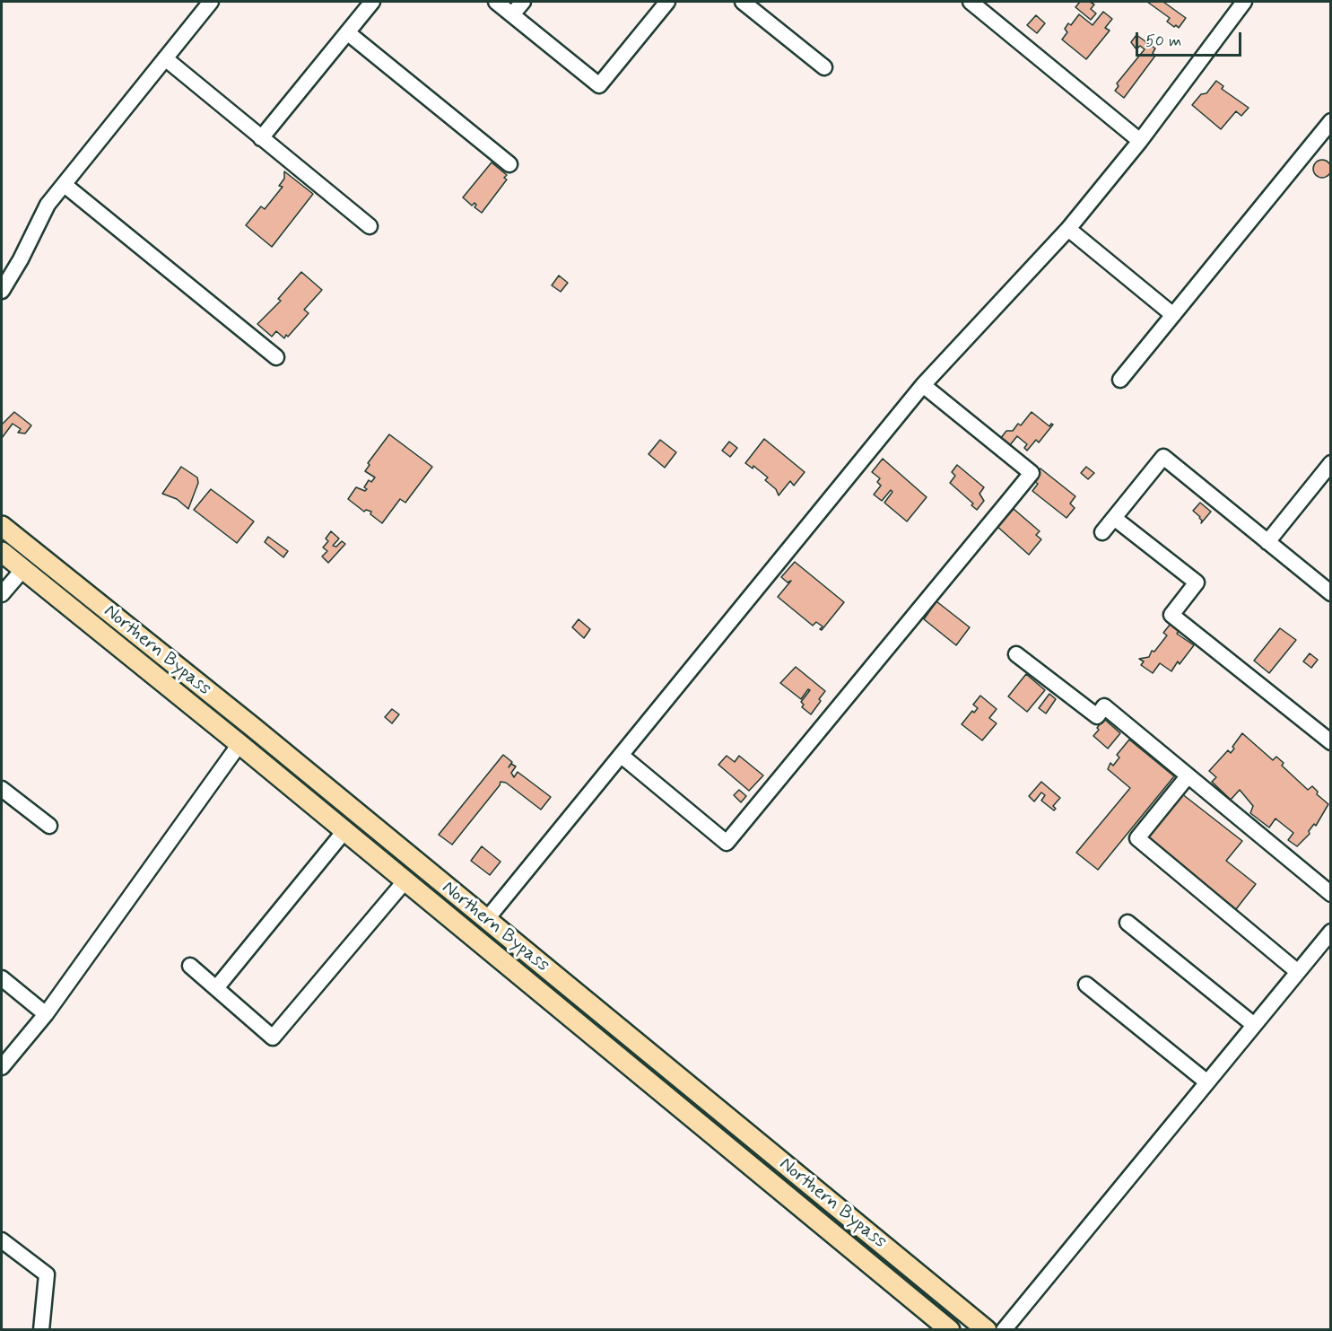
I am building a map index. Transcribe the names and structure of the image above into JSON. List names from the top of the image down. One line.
{"streets":{"main road":["Northern Bypass"]},"scale_bar":"50 m"}
